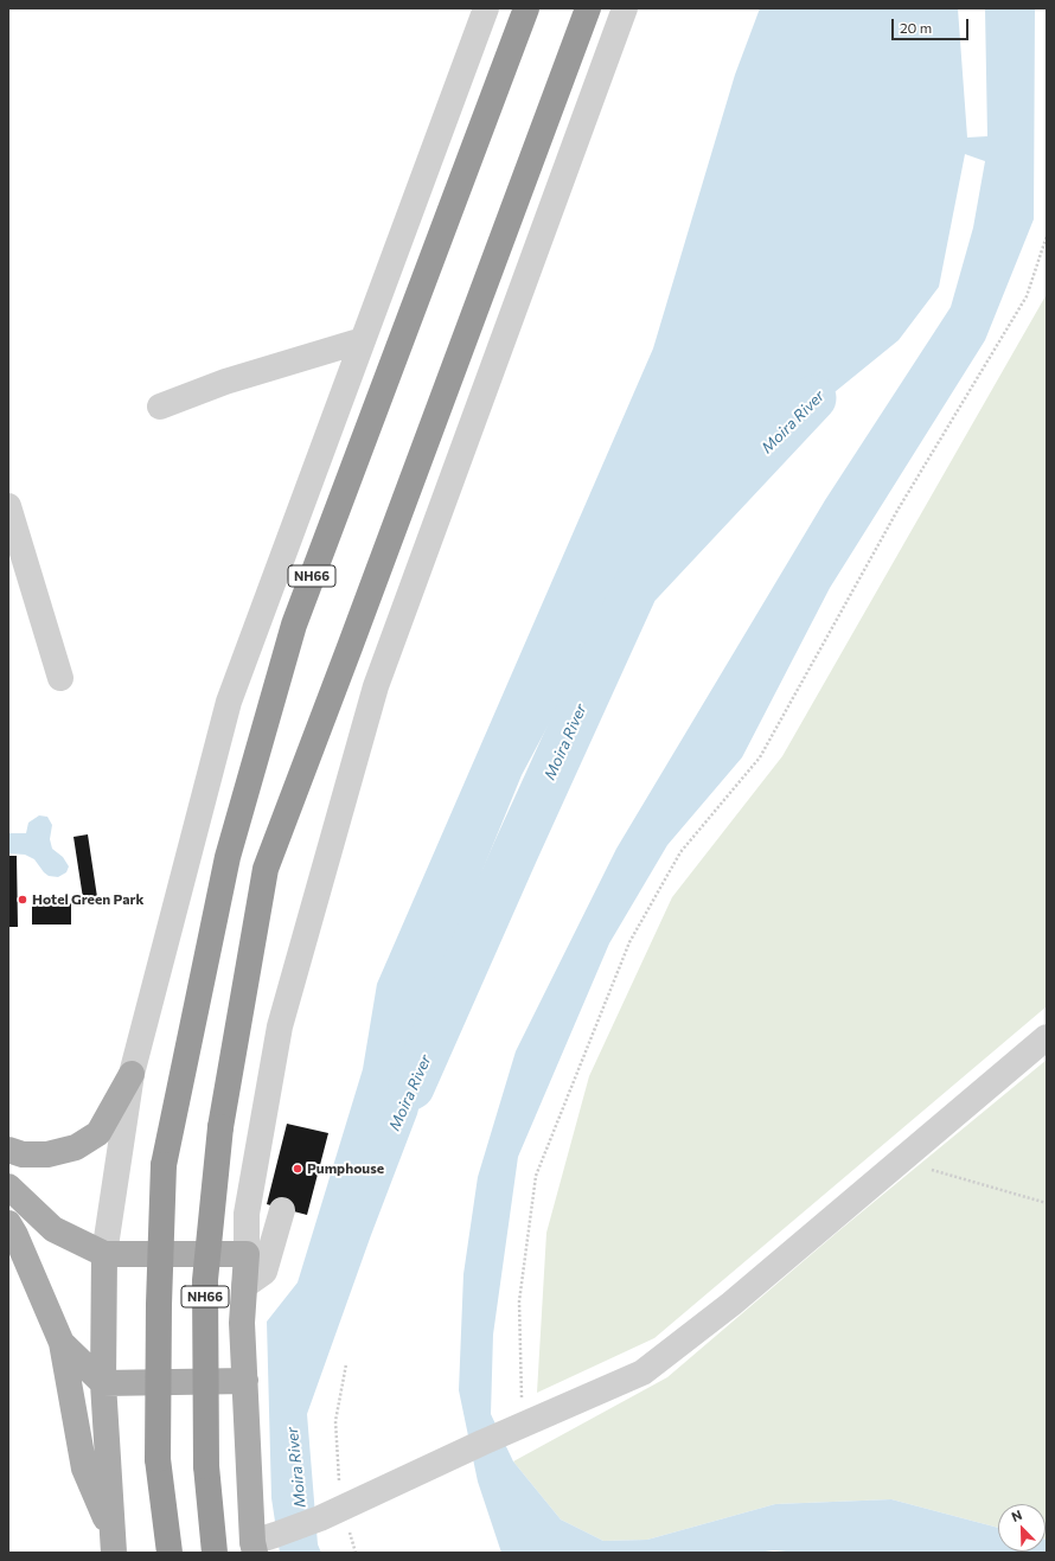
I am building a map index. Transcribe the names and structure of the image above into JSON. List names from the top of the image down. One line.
{"streets":{"highway":["NH66"]},"water":["Moira River"],"places":["Hotel Green Park","Pumphouse"],"scale_bar":"20 m","north":"top left"}
